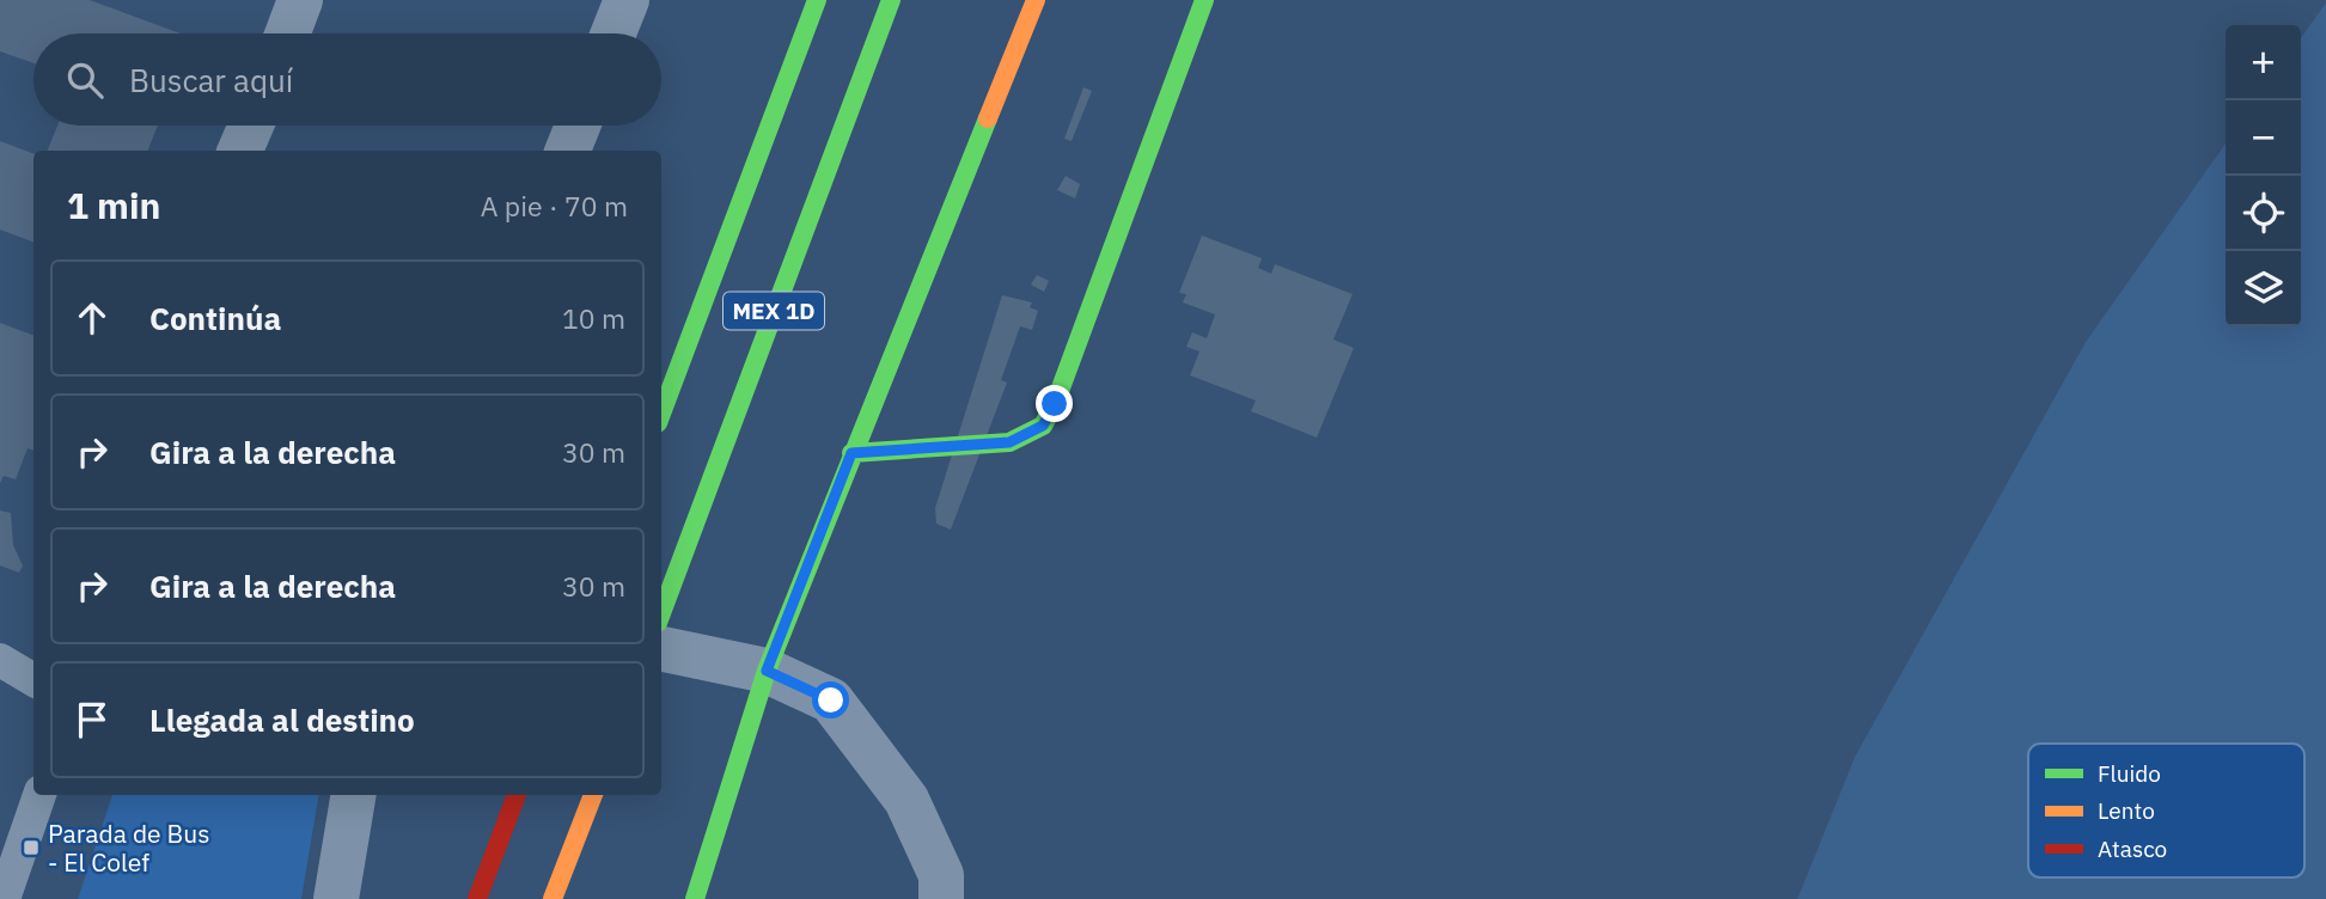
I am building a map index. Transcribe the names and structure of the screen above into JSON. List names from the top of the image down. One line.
{"streets":{"main road":["MEX 1D"]},"places":{"transit":["Parada de Bus - El Colef"]},"legend":["Fluido","Lento","Atasco"],"page":{"map_buttons":["+","−"],"search":"Buscar aquí","heading":["1 min","A pie · 70 m"],"list":[["Continúa","10 m"],["Gira a la derecha","30 m"],["Gira a la derecha","30 m"],"Llegada al destino"]}}
